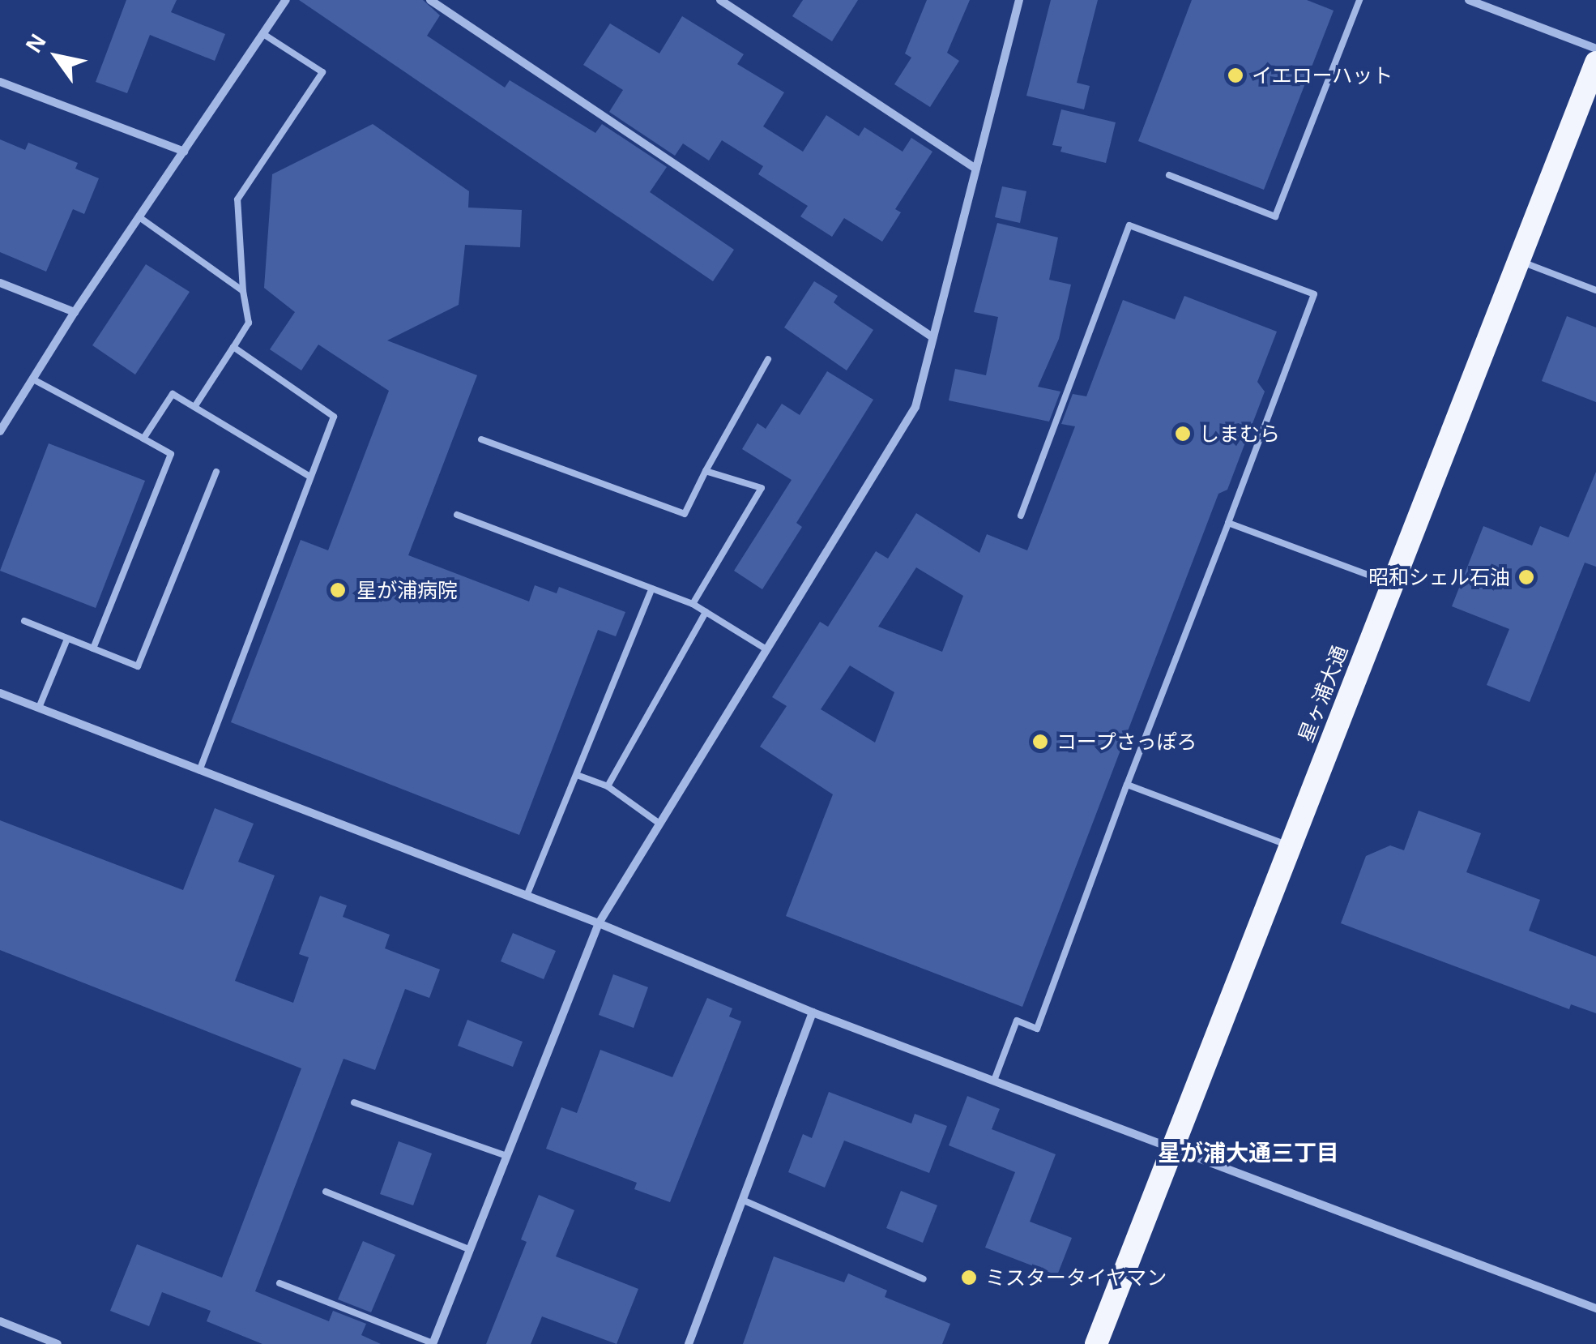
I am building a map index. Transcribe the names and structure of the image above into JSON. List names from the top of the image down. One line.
{"streets":{"highway":["星ヶ浦大通"]},"districts":["星が浦大通三丁目"],"places":["イエローハット","しまむら","昭和シェル石油","星が浦病院","コープさっぽろ","ミスタータイヤマン"],"north":"top left"}
